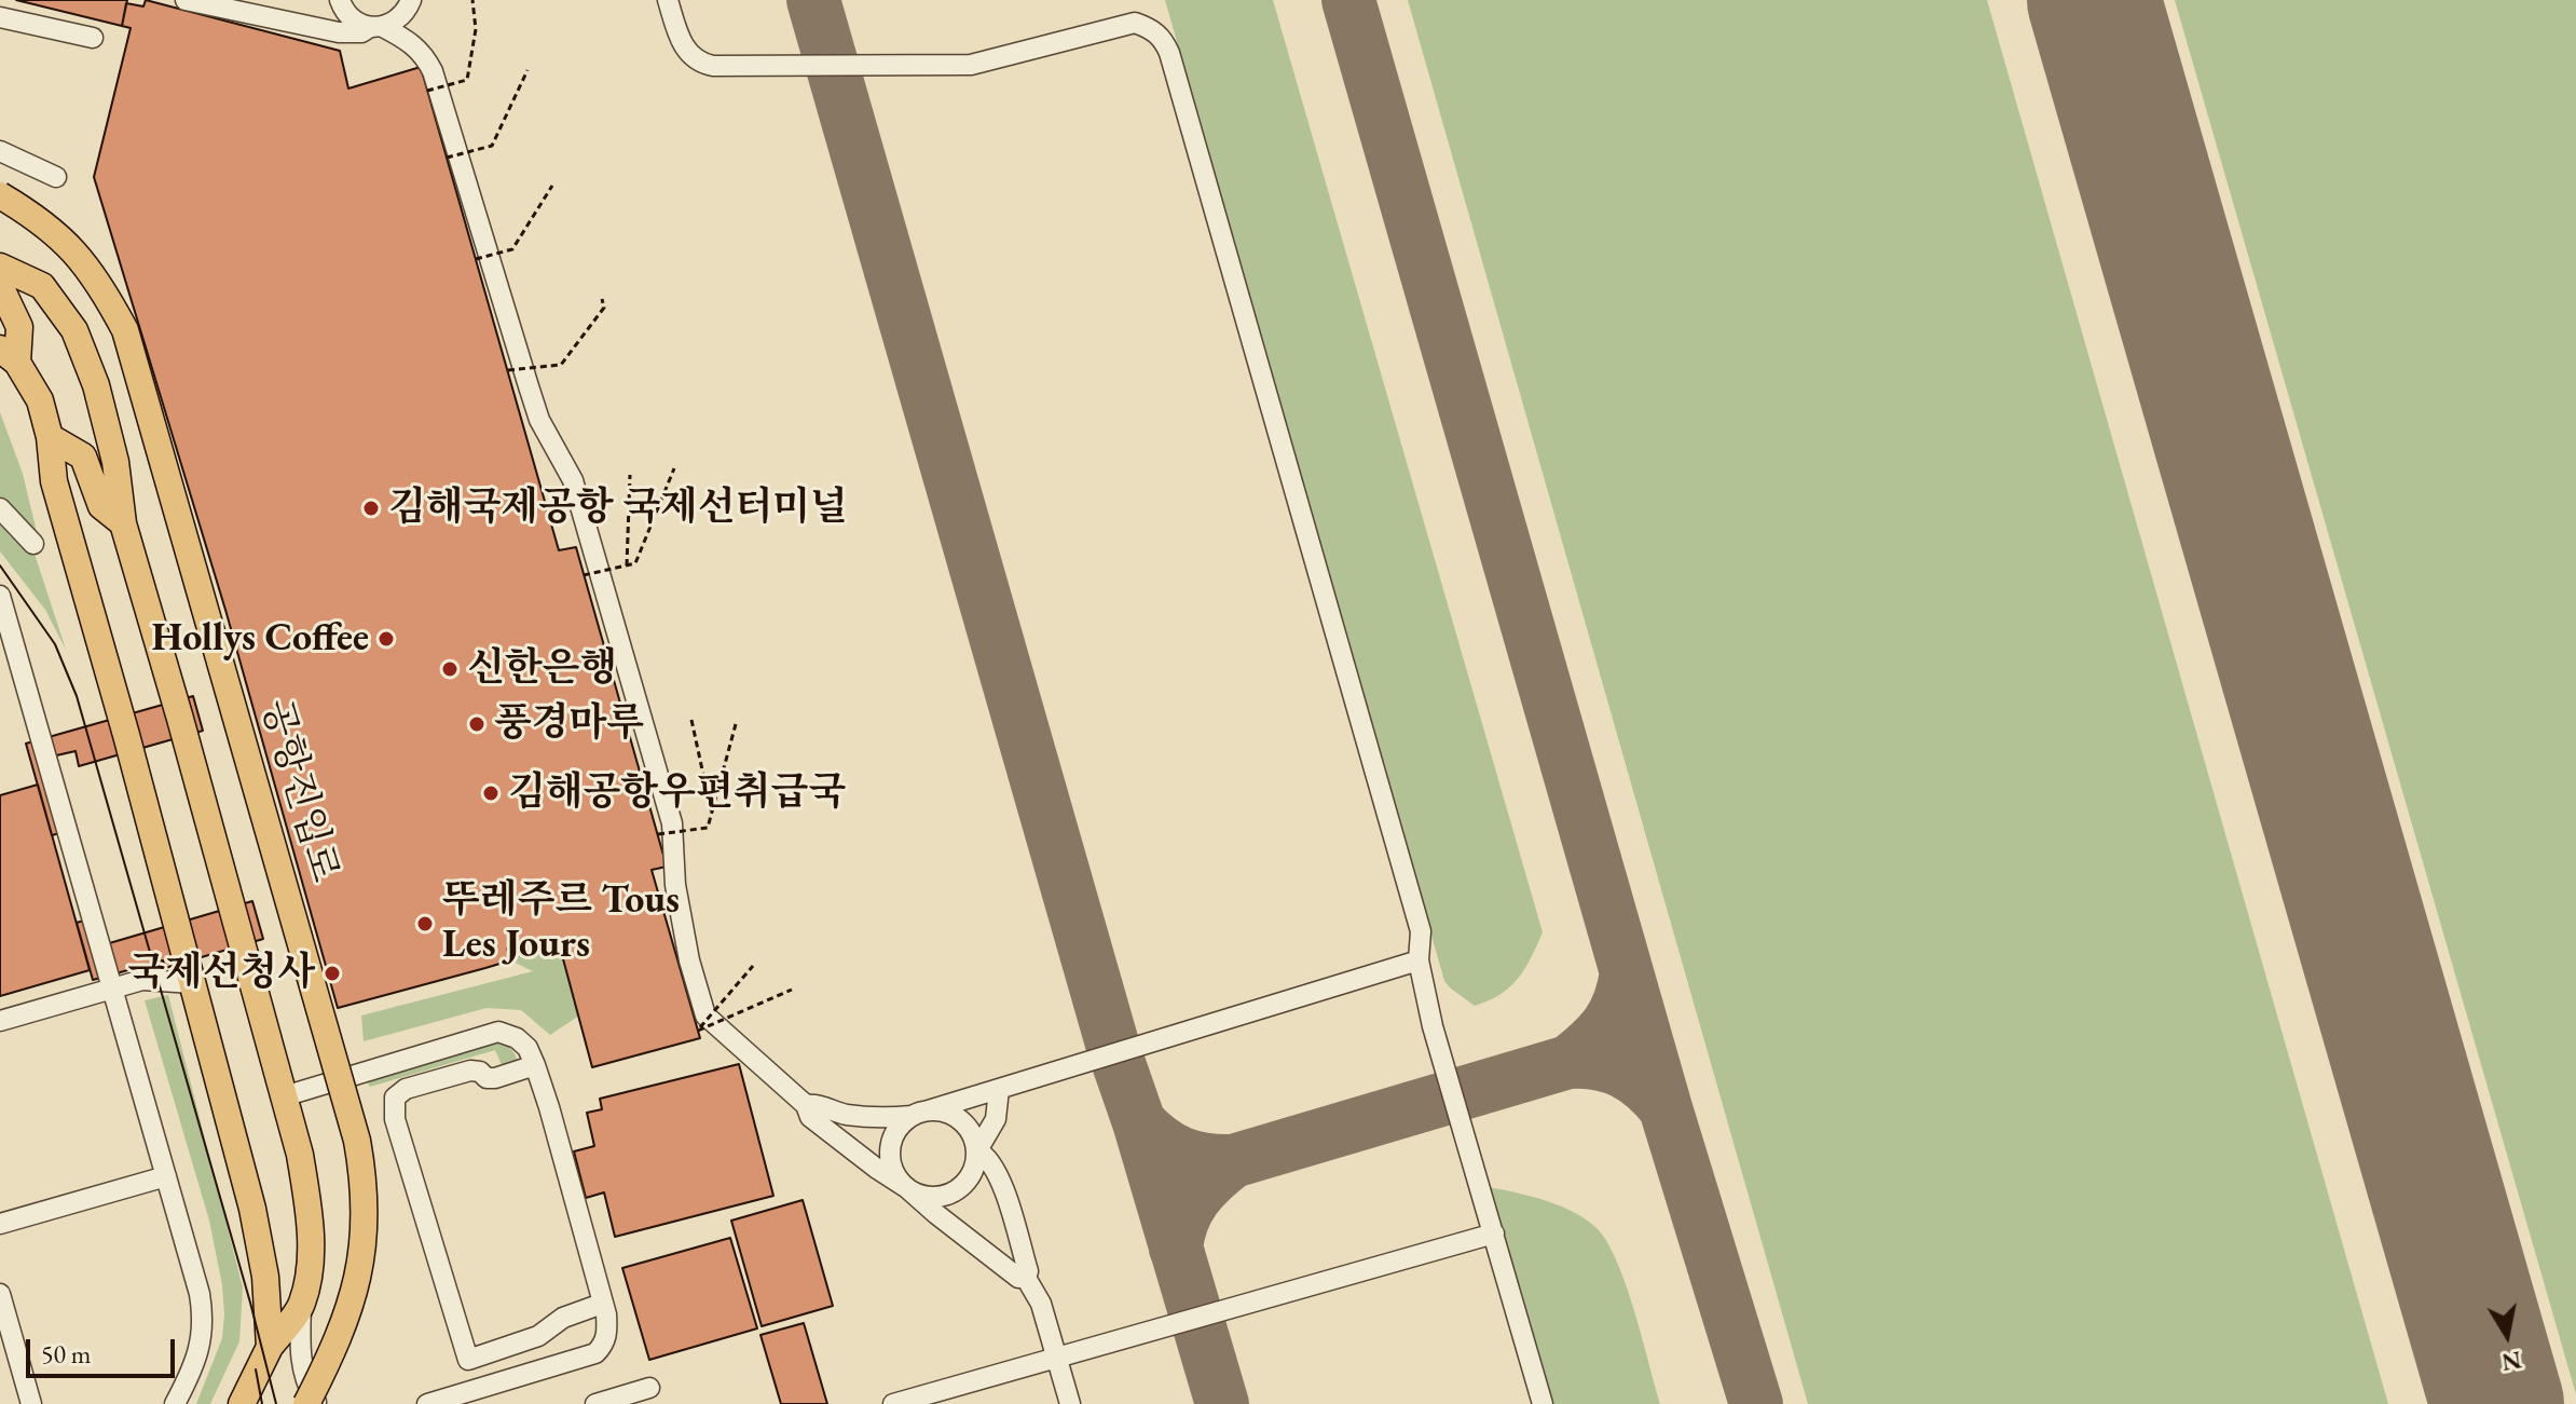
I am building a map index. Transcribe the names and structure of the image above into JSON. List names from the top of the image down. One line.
{"streets":{"main road":["공항진입로"]},"places":["김해국제공항 국제선터미널","Hollys Coffee","신한은행","풍경마루","김해공항우편취급국","뚜레주르 Tous Les Jours","국제선청사"],"scale_bar":"50 m","north":"bottom"}
